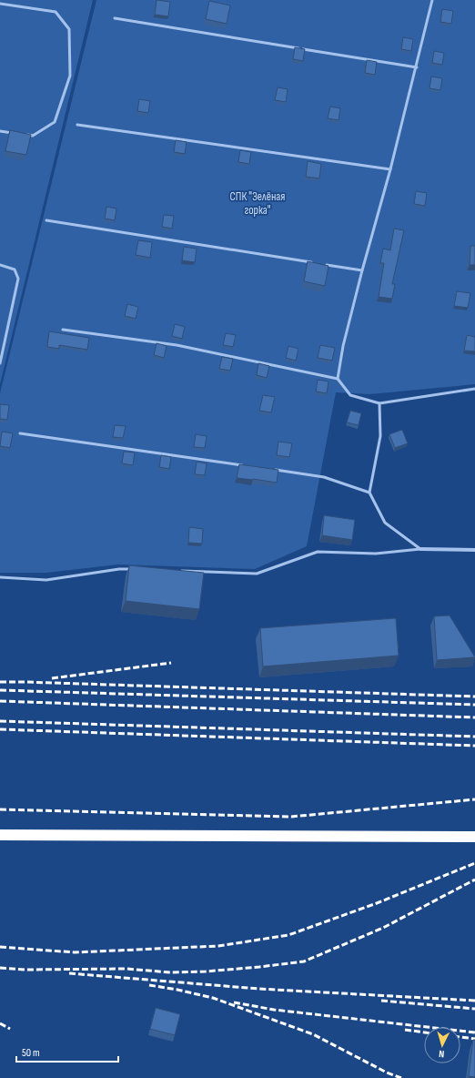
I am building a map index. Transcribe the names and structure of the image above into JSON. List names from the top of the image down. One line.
{"parks":["СПК \"Зелёная горка\""],"scale_bar":"50 m","north":"bottom"}
